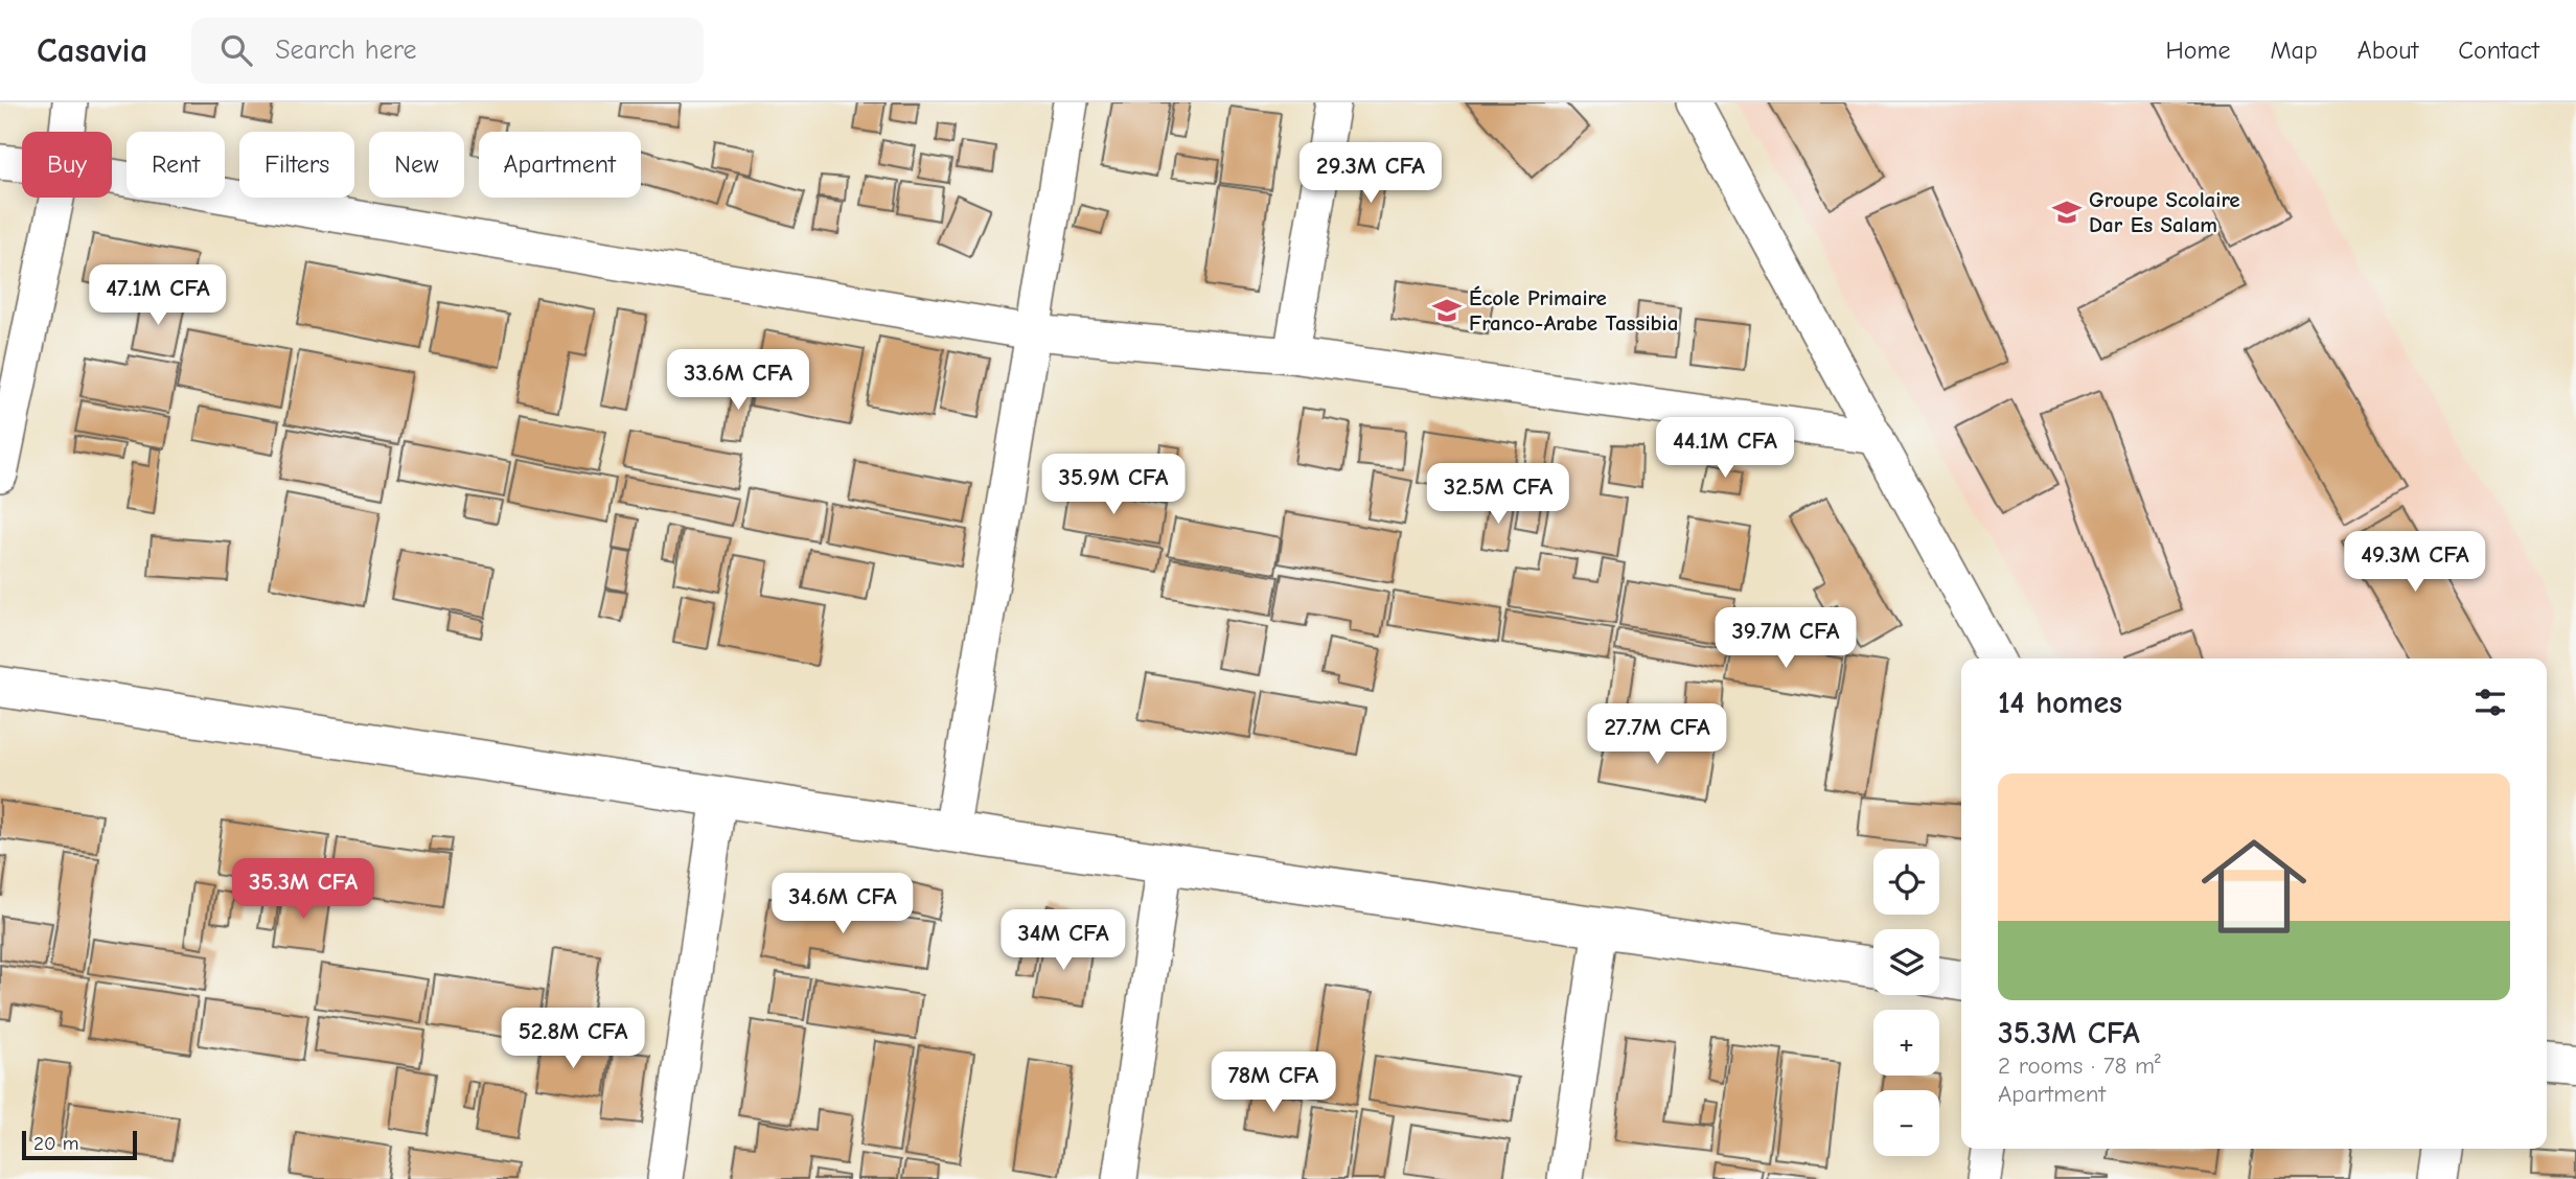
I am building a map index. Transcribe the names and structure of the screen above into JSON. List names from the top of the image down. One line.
{"places":{"school or university":["Groupe Scolaire Dar Es Salam","École Primaire Franco-Arabe Tassibia"]},"scale_bar":"20 m","page":{"header":"Casavia","search":"Search here","nav":["Home","Map","About","Contact"],"chip":["Buy","Rent","Filters","New","Apartment"],"price":["29.3M CFA","47.1M CFA","33.6M CFA","44.1M CFA","35.9M CFA","32.5M CFA","49.3M CFA","39.7M CFA","27.7M CFA","35.3M CFA","34.6M CFA","34M CFA","52.8M CFA","78M CFA"],"heading":"14 homes","list":[{"name":"35.3M CFA","note":"2 rooms · 78 m² · Apartment"}],"map_buttons":["+","−"],"scale":"20 m"}}
